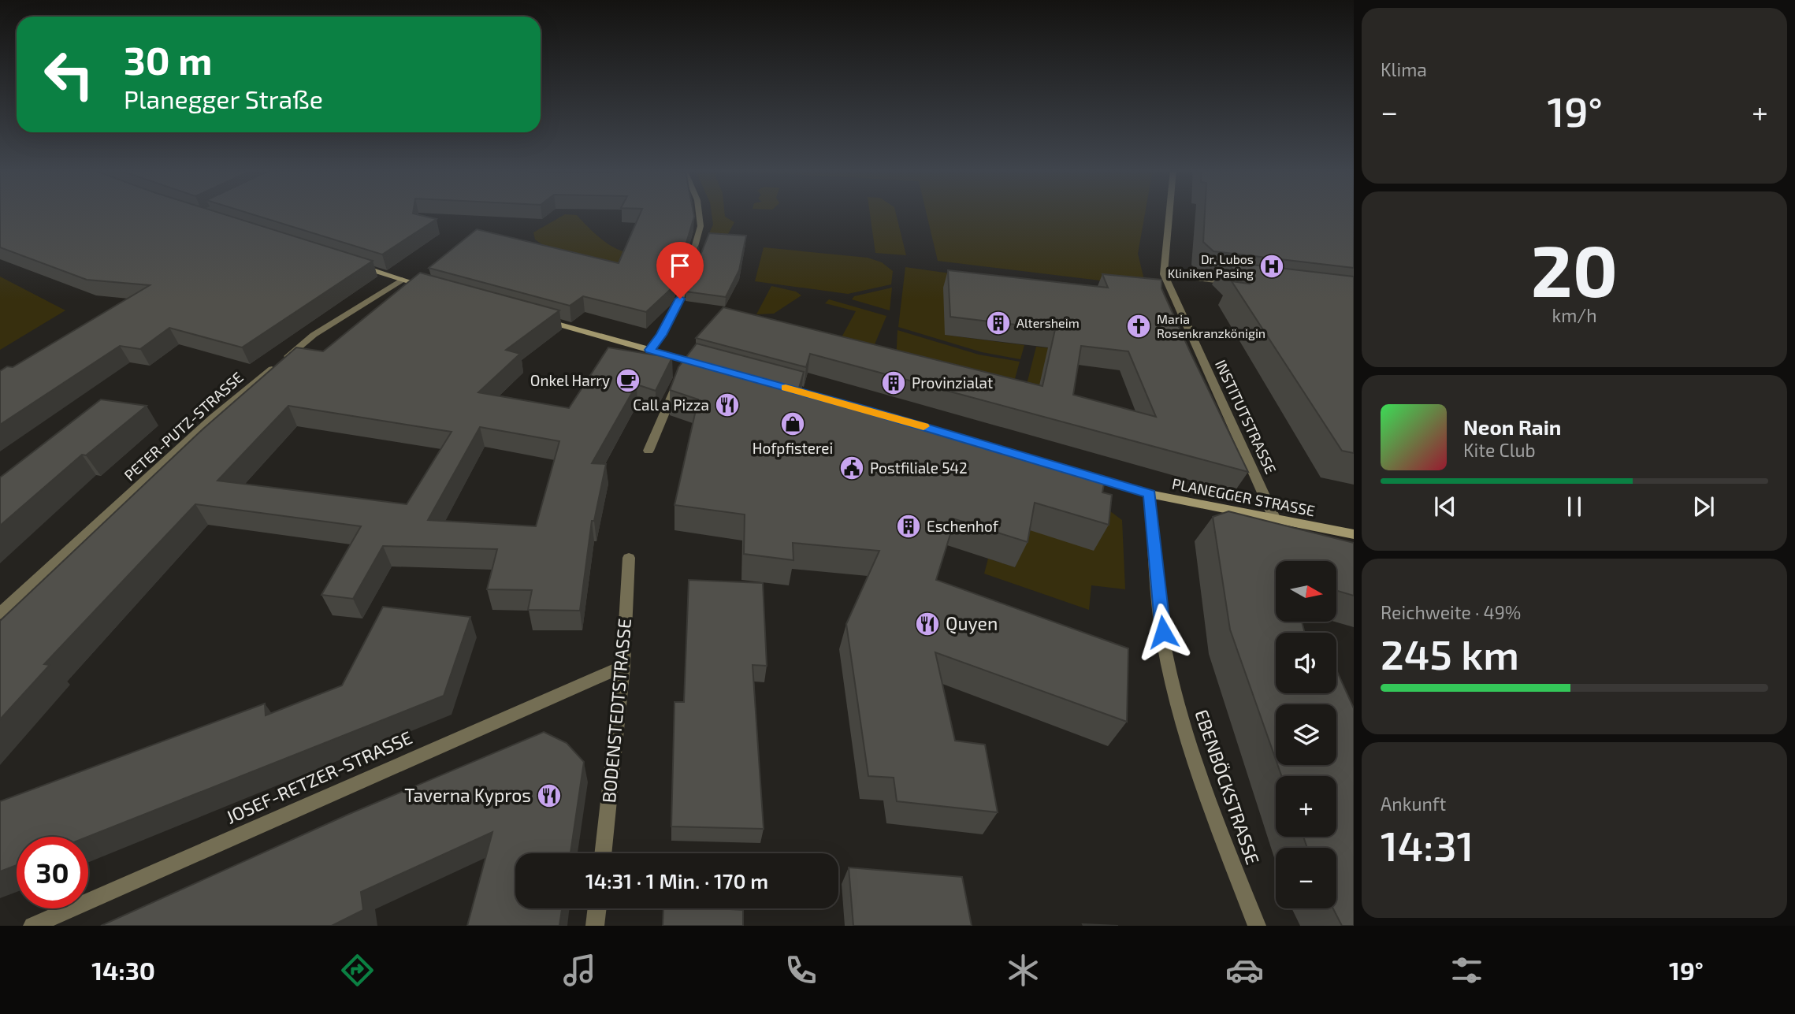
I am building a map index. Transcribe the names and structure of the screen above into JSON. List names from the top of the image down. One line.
{"streets":{"main road":["PLANEGGER STRASSE"],"street":["INSTITUTSTRASSE","PETER-PUTZ-STRASSE","BODENSTEDTSTRASSE","JOSEF-RETZER-STRASSE","EBENBÖCKSTRASSE"]},"crossings":[["INSTITUTSTRASSE","PLANEGGER STRASSE"],["PLANEGGER STRASSE","EBENBÖCKSTRASSE"],["BODENSTEDTSTRASSE","JOSEF-RETZER-STRASSE"]],"places":{"hospital":["Dr. Lubos Kliniken Pasing"],"building":["Altersheim","Provinzialat","Eschenhof"],"church":["Maria Rosenkranzkönigin"],"cafe":["Onkel Harry"],"restaurant":["Call a Pizza","Quyen","Taverna Kypros"],"shop":["Hofpfisterei"],"public building":["Postfiliale 542"]},"north":"right","page":{"tile":["Klima",["20","km/h"],["Reichweite · 49%","245 km"],["Ankunft","14:31"]],"turn":["30 m","Planegger Straße"],"heat":["−","19°","+"],"song":["Neon Rain","Kite Club"],"map_buttons":["+","−"],"limit":"30","trip":"14:31 · 1 Min. · 170 m","tabs":["14:30","19°"]}}
